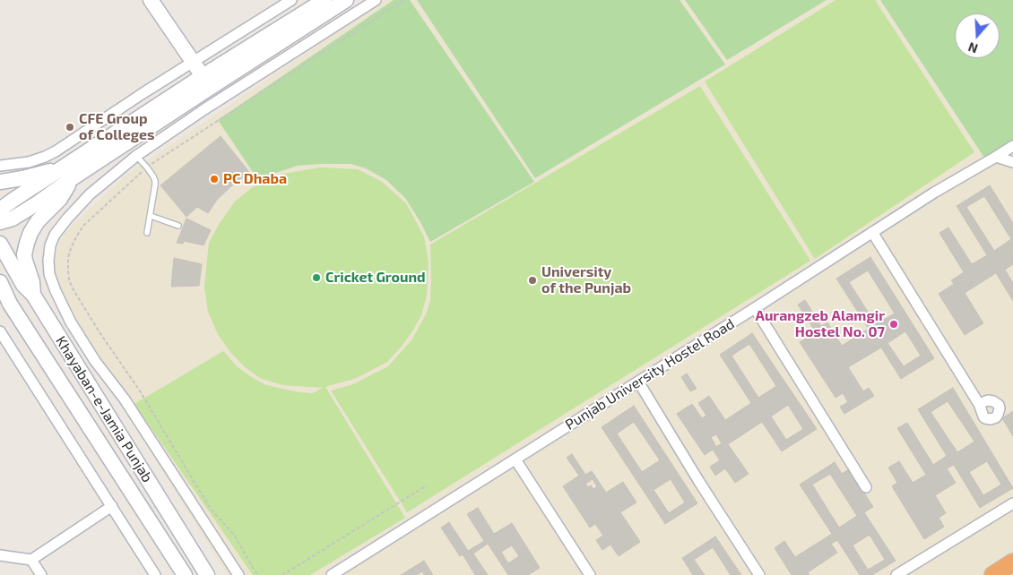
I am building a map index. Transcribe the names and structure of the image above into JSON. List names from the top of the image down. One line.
{"streets":{"main road":["Khayaban-e-Jamia Punjab"],"street":["Punjab University Hostel Road"]},"places":["CFE Group of Colleges","PC Dhaba","Cricket Ground","University of the Punjab","Aurangzeb Alamgir Hostel No. 07"],"north":"bottom"}
